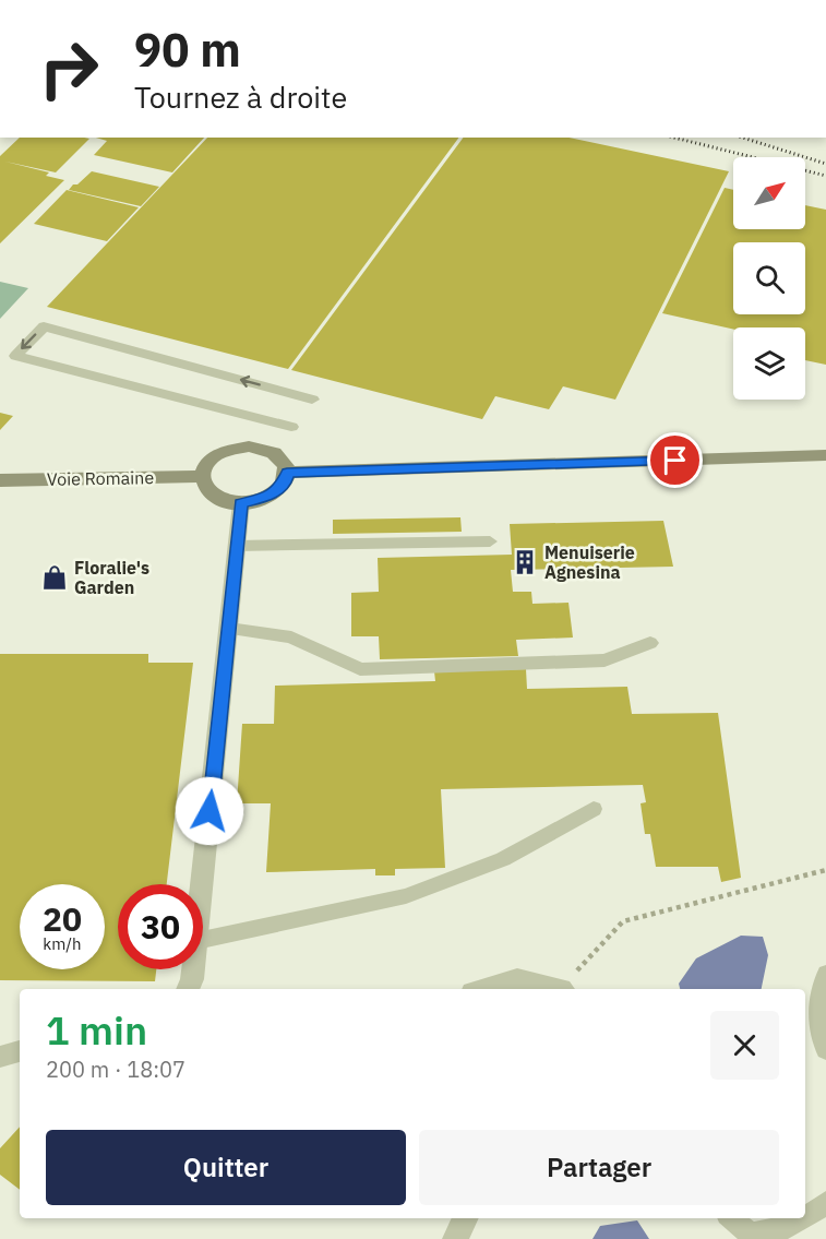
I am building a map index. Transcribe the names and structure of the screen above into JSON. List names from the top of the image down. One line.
{"streets":{"main road":["Voie Romaine"]},"places":{"building":["Menuiserie Agnesina"],"shop":["Floralie's Garden"]},"north":"top right","page":{"turn":["90 m","Tournez à droite"],"speed":"20 km/h","limit":"30","heading":["1 min","200 m · 18:07"],"buttons":["Quitter","Partager"]}}
